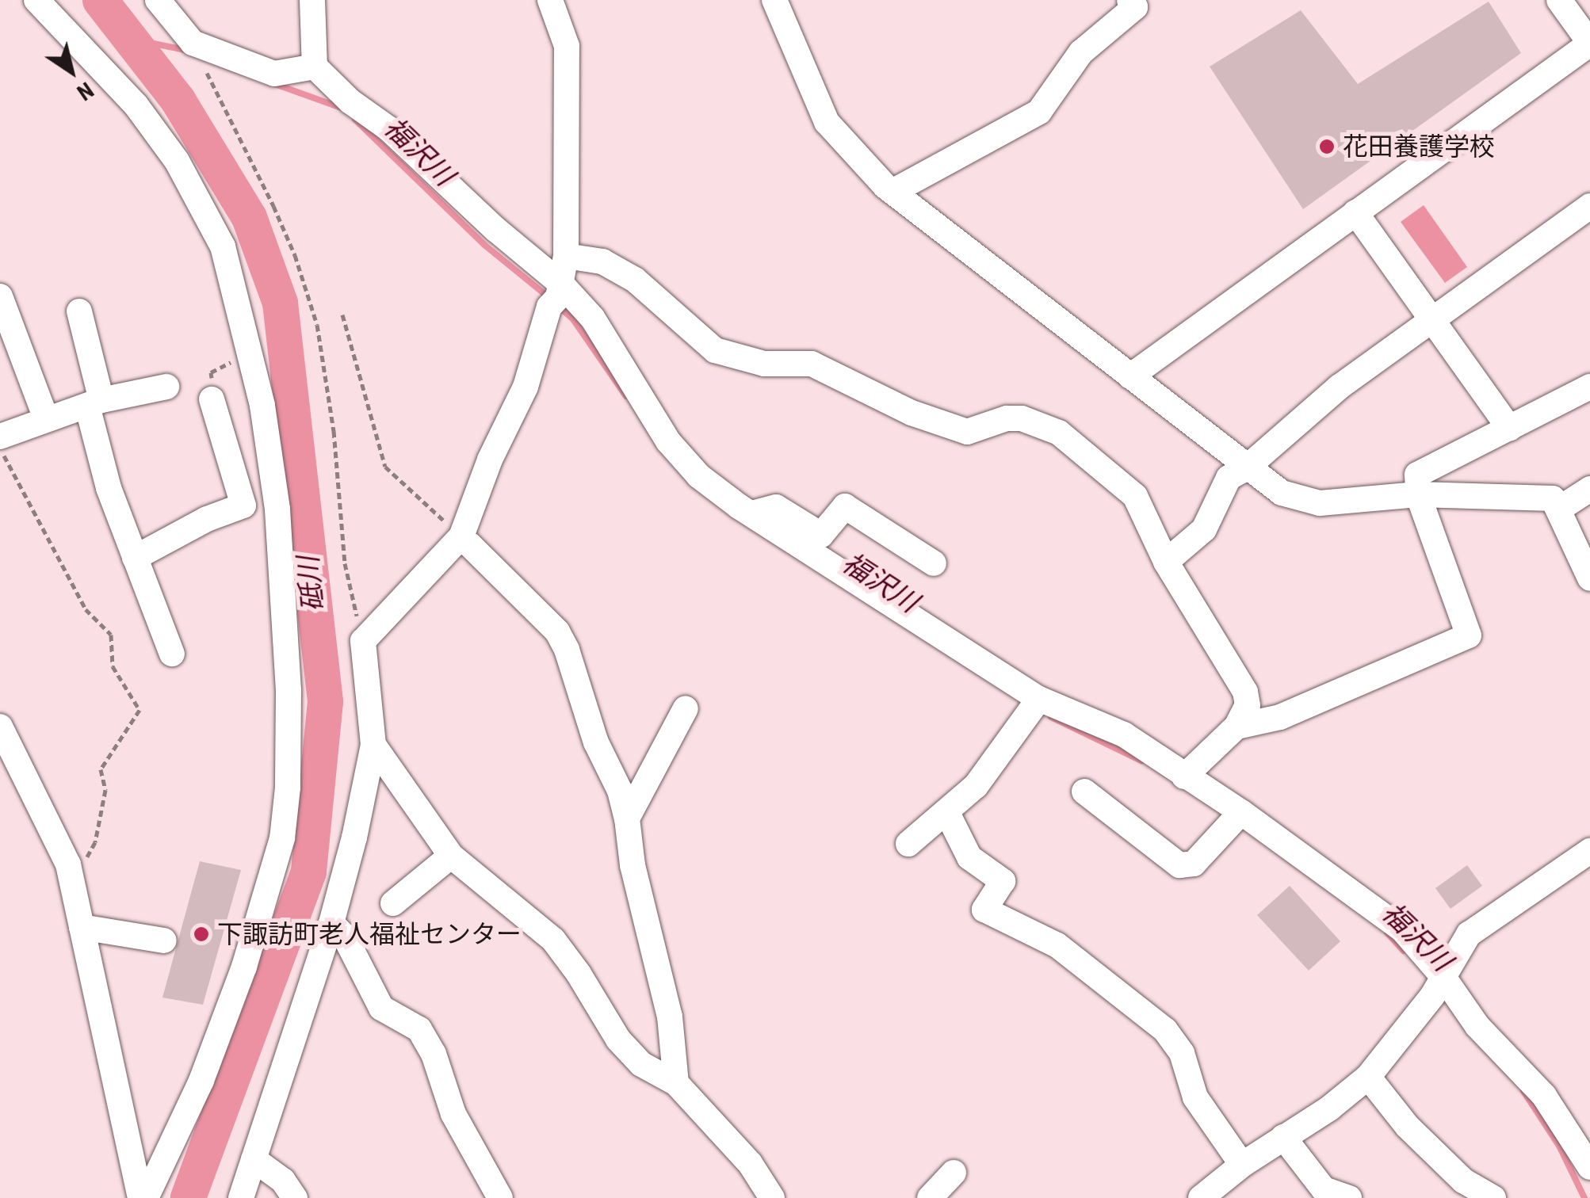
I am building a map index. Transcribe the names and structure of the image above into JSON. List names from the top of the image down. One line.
{"water":["福沢川","砥川"],"places":["花田養護学校","下諏訪町老人福祉センター"],"north":"bottom right"}
